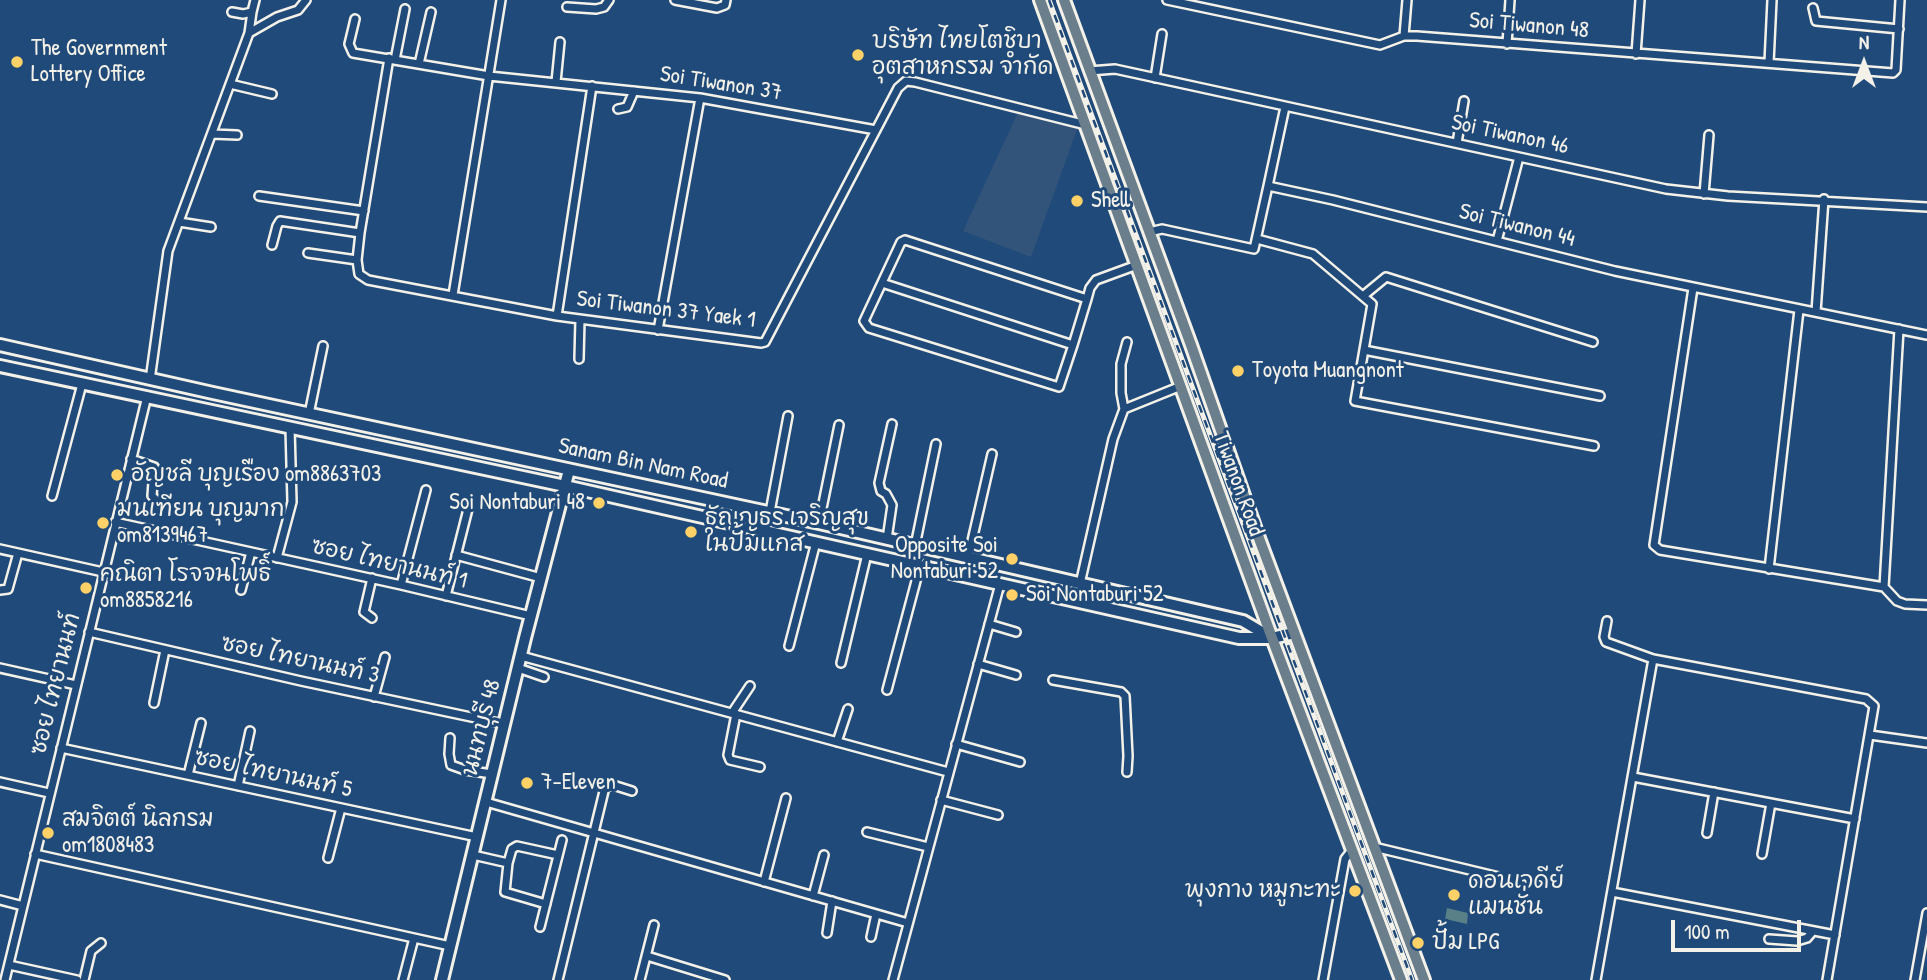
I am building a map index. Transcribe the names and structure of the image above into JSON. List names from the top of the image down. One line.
{"streets":{"main road":["Sanam Bin Nam Road","Tiwanon Road","นนทบุรี 48"],"street":["Soi Tiwanon 48","Soi Tiwanon 37","Soi Tiwanon 46","Soi Tiwanon 44","Soi Tiwanon 37 Yaek 1","ซอย ไทยานนท์ 1","ซอย ไทยานนท์ 3","ซอย ไทยานนท์","ซอย ไทยานนท์ 5"]},"crossings":[["Soi Tiwanon 37","Soi Tiwanon 37 Yaek 1"],["Soi Tiwanon 46","Tiwanon Road"],["Sanam Bin Nam Road","Tiwanon Road"],["Sanam Bin Nam Road","ซอย ไทยานนท์"],["Sanam Bin Nam Road","นนทบุรี 48"],["ซอย ไทยานนท์ 1","ซอย ไทยานนท์"],["ซอย ไทยานนท์ 1","นนทบุรี 48"],["ซอย ไทยานนท์ 3","ซอย ไทยานนท์"],["ซอย ไทยานนท์ 3","นนทบุรี 48"],["ซอย ไทยานนท์","ซอย ไทยานนท์ 5"],["นนทบุรี 48","ซอย ไทยานนท์ 5"]],"places":["บริษัท ไทยโตชิบา อุตสาหกรรม จำกัด","The Government Lottery Office","Shell","Toyota Muangnont","อัญชลี บุญเรือง om8863703","Soi Nontaburi 48","มนเฑียน บุญมาก om8139467","ธัญญธร เจริญสุข ในปั้มแกส","Opposite Soi Nontaburi 52","คณิตา โรจจนโพธิ์ om8858216","Soi Nontaburi 52","7-Eleven","สมจิตต์ นิลกรม om1808483","พุงกาง หมูกะทะ","ดอนเจดีย์ แมนชั่น","ปั้ม LPG"],"scale_bar":"100 m","north":"top"}
